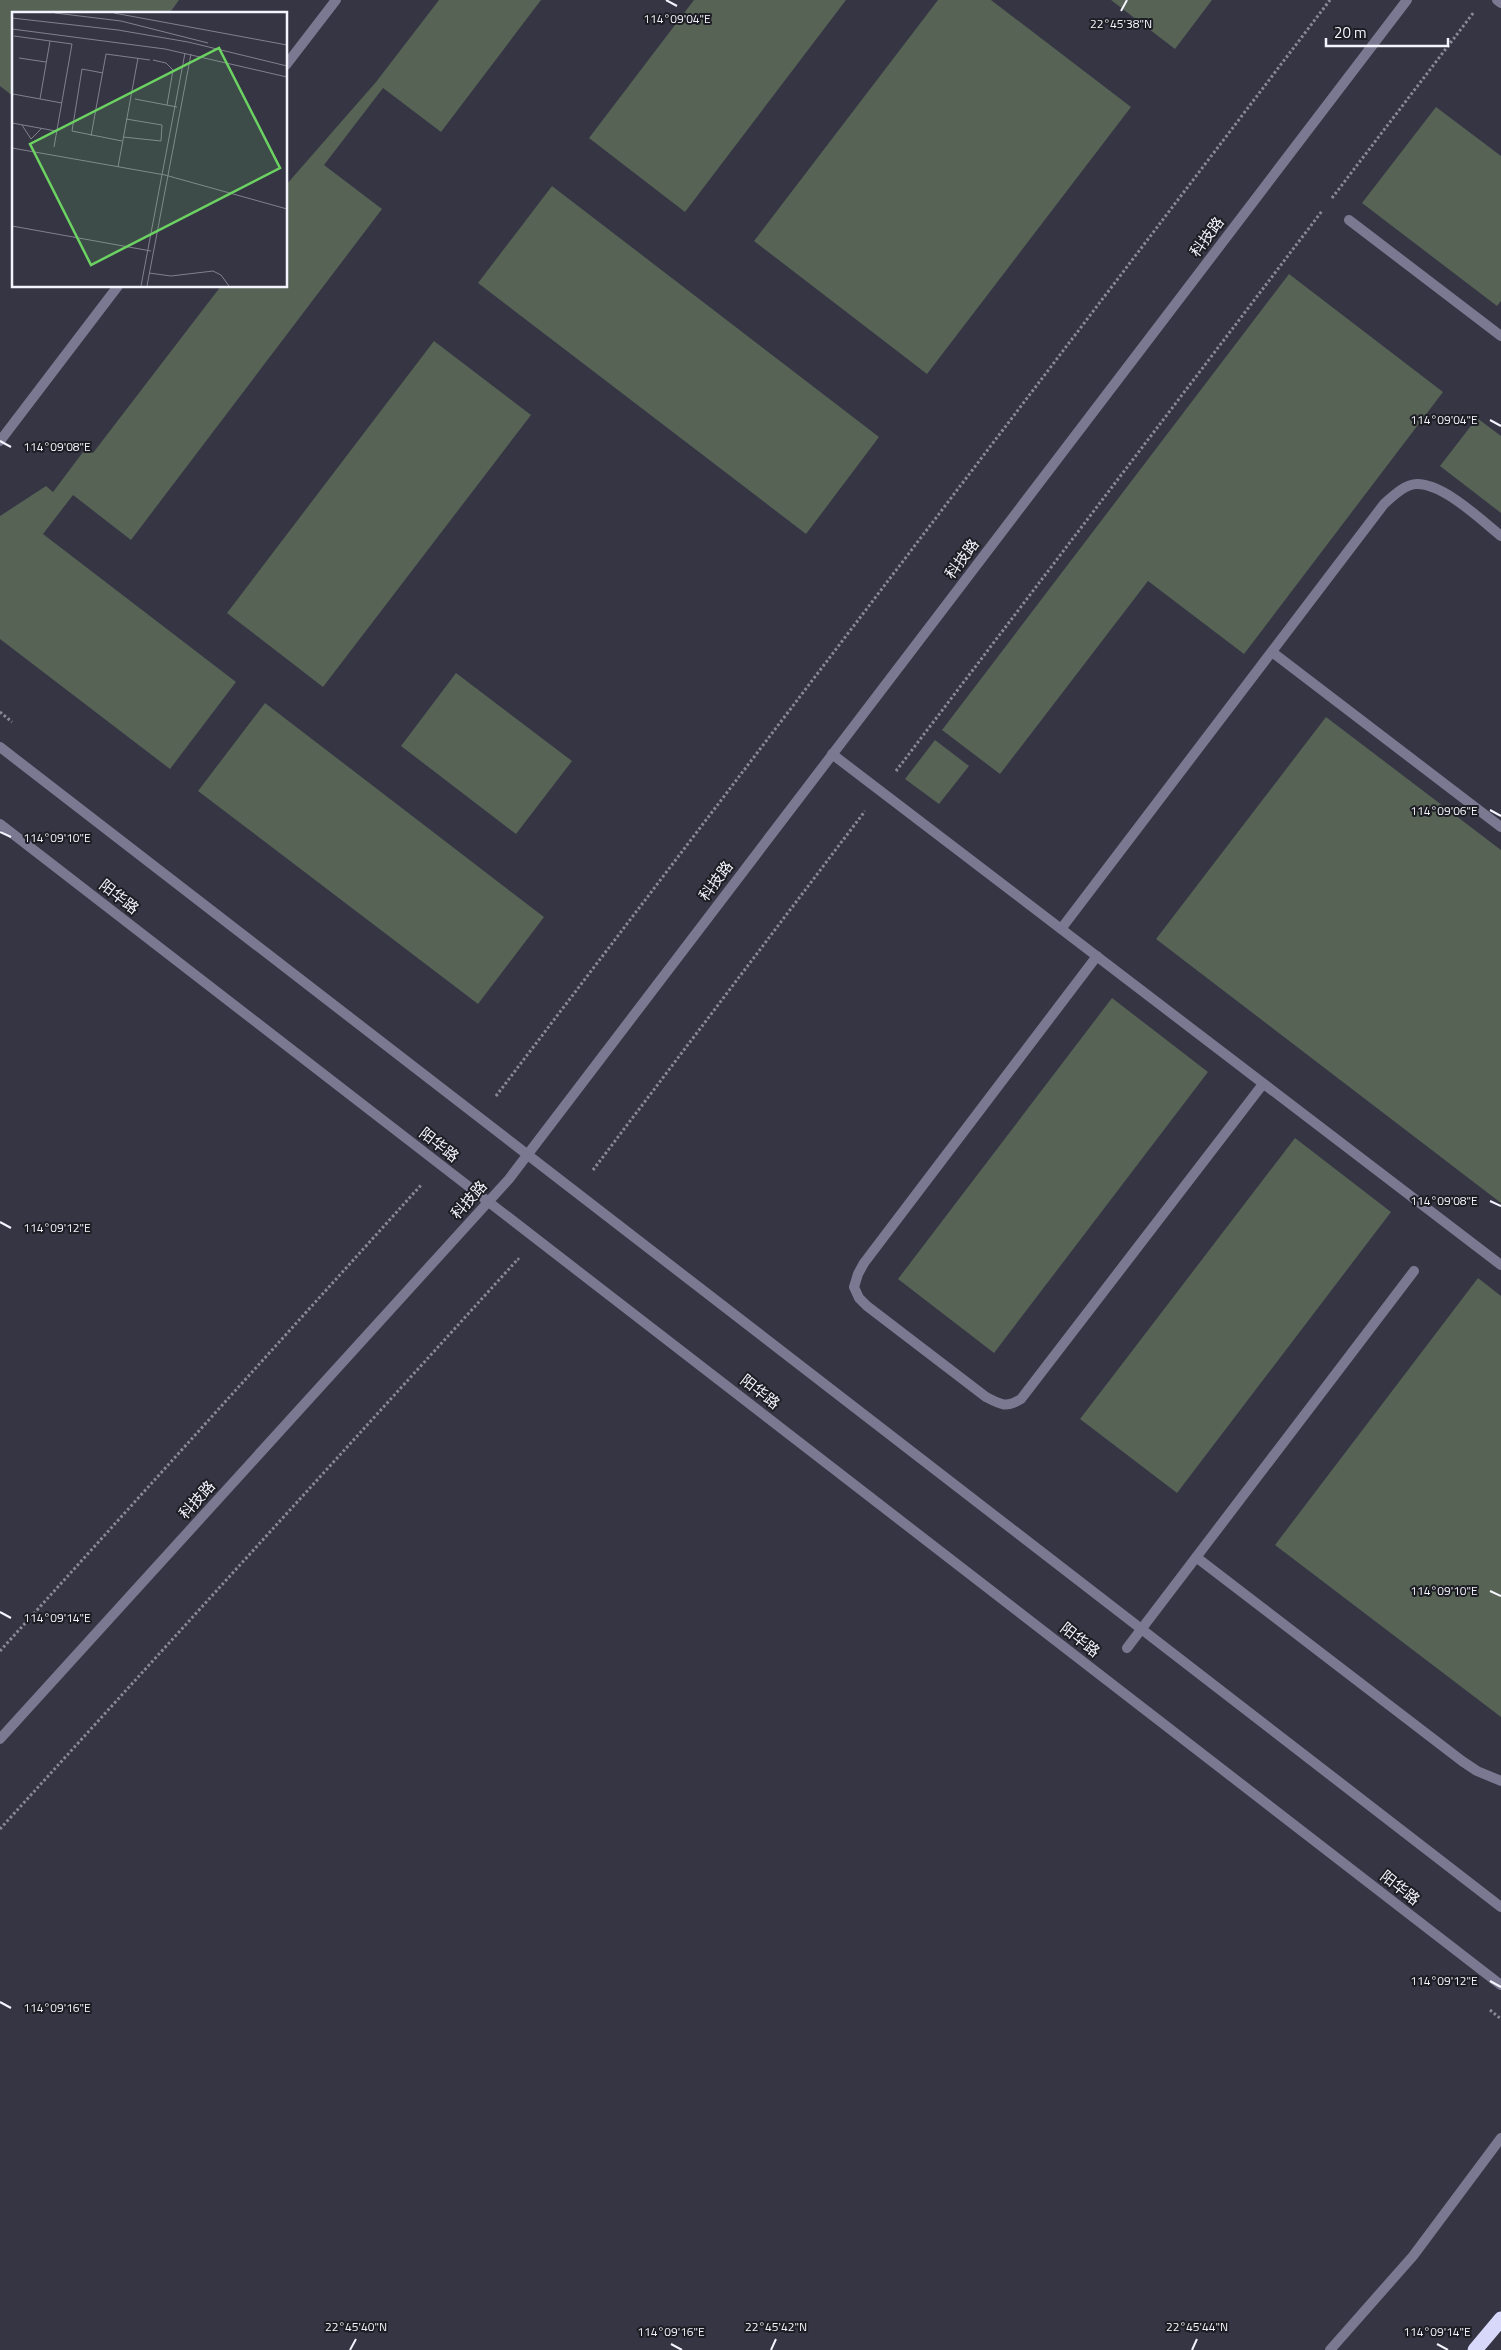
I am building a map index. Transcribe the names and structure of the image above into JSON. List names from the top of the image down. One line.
{"streets":{"street":["科技路","阳华路"]},"crossings":[["科技路","阳华路"]],"scale_bar":"20 m","coordinates":["114°09'04\"E","22°45'38\"N","114°09'08\"E","114°09'06\"E","114°09'10\"E","114°09'12\"E","114°09'14\"E","114°09'16\"E","22°45'40\"N","22°45'42\"N","22°45'44\"N"]}
